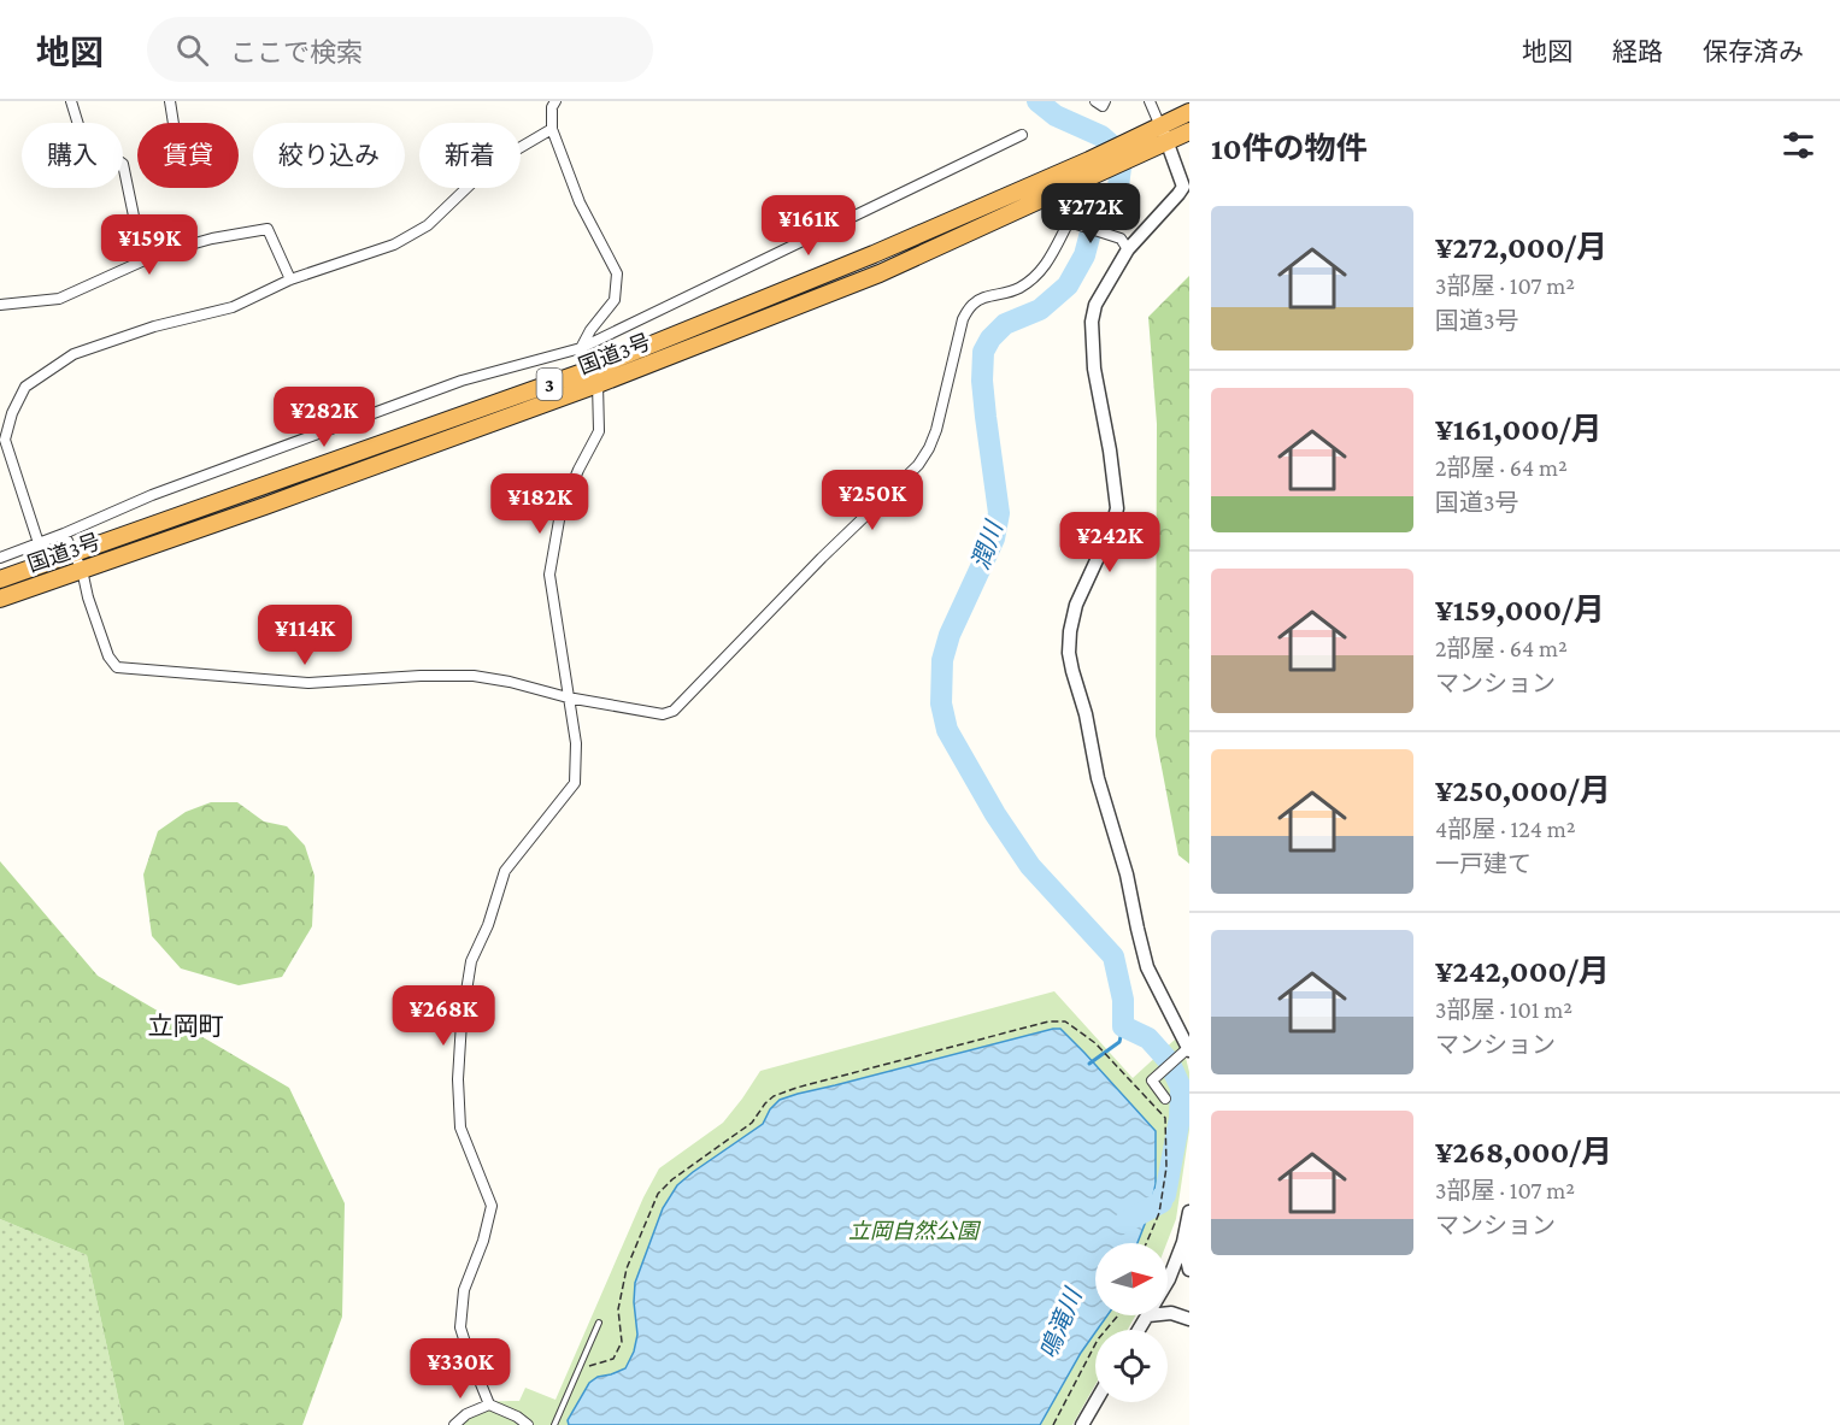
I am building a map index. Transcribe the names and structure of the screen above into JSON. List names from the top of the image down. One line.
{"streets":{"highway":["国道3号","3"]},"districts":["立岡町"],"water":["潤川","鳴滝川"],"parks":["立岡自然公園"],"north":"right","page":{"header":"地図","search":"ここで検索","nav":["地図","経路","保存済み"],"heading":"10件の物件","chip":["購入","賃貸","絞り込み","新着"],"price":["¥272K","¥161K","¥159K","¥282K","¥250K","¥182K","¥242K","¥114K","¥268K","¥330K"],"list":[{"name":"¥272,000/月","note":"3部屋 · 107 m² · 国道3号"},{"name":"¥161,000/月","note":"2部屋 · 64 m² · 国道3号"},{"name":"¥159,000/月","note":"2部屋 · 64 m² · マンション"},{"name":"¥250,000/月","note":"4部屋 · 124 m² · 一戸建て"},{"name":"¥242,000/月","note":"3部屋 · 101 m² · マンション"},{"name":"¥268,000/月","note":"3部屋 · 107 m² · マンション"}]}}
